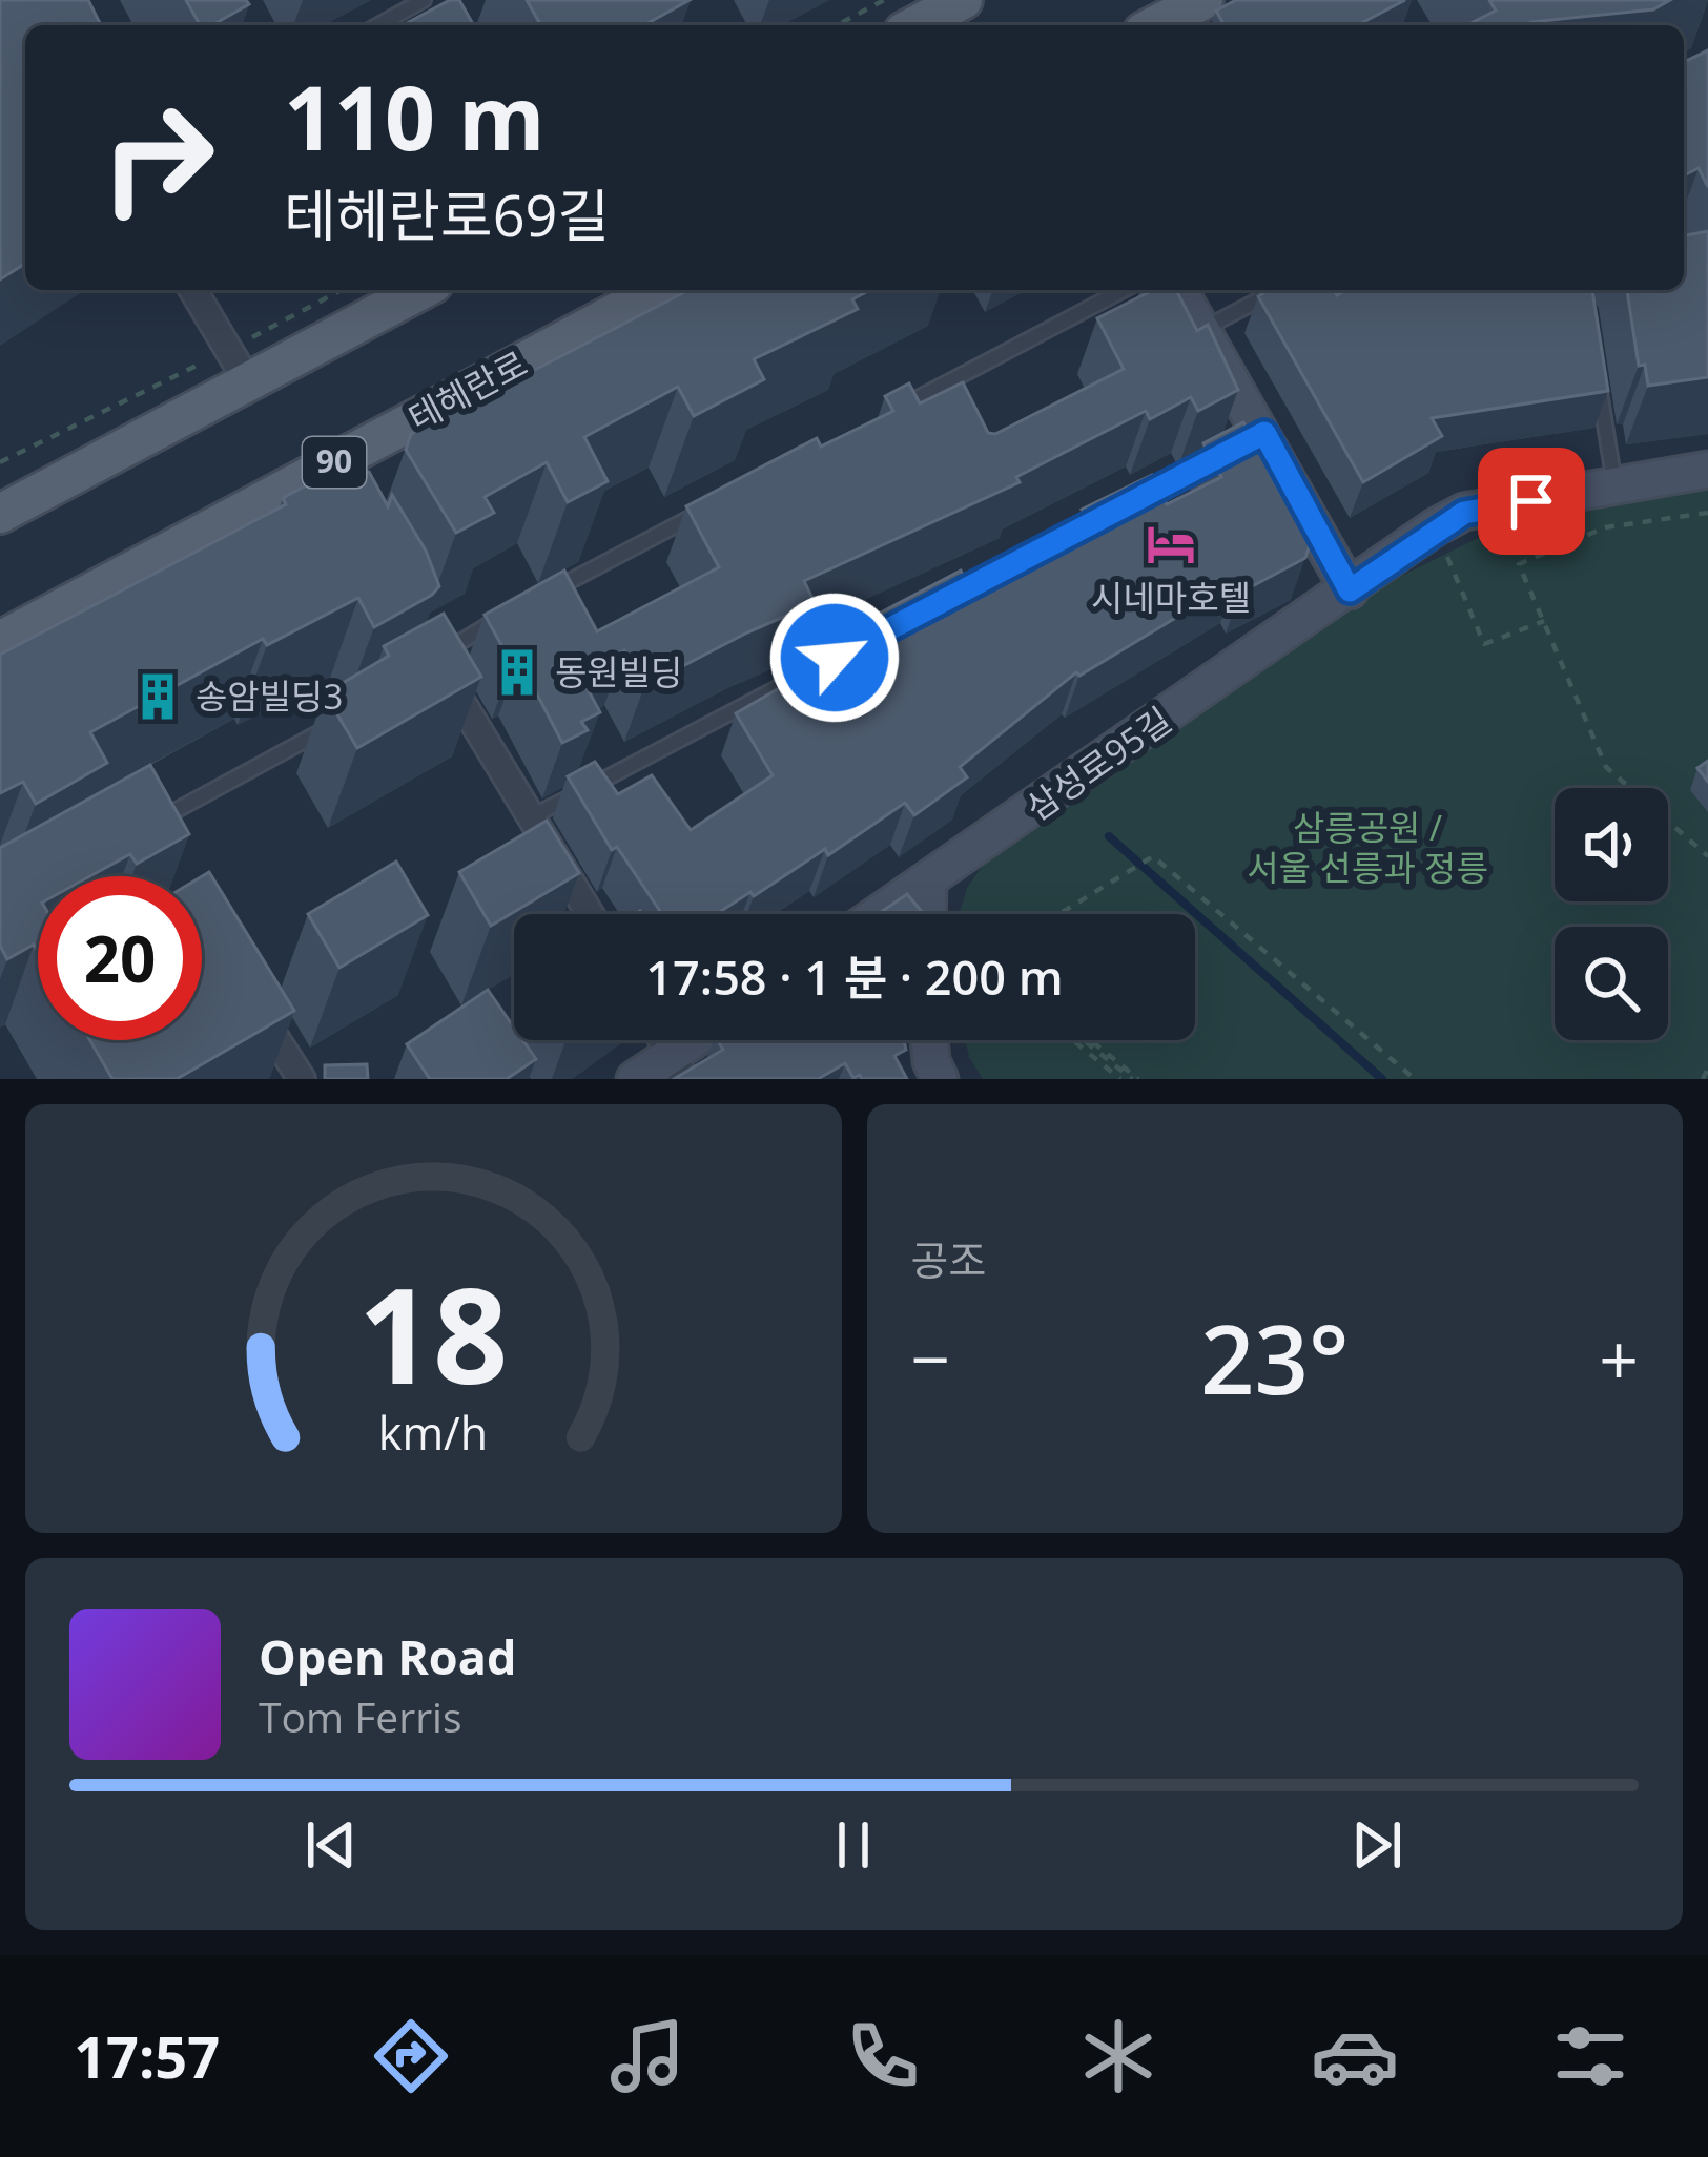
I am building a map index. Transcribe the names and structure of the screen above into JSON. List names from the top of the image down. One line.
{"streets":{"main road":["테헤란로","90"],"street":["삼성로95길"]},"parks":["삼릉공원 / 서울 선릉과 정릉"],"places":{"hotel":["시네마호텔"],"building":["동원빌딩","송암빌딩3"]},"page":{"turn":["110 m","테헤란로69길"],"limit":"20","trip":"17:58 · 1 분 · 200 m","tile":"공조","heat":["−","23°","+"],"song":["Open Road","Tom Ferris"],"tabs":"17:57","gauge":["18","km/h"]}}
